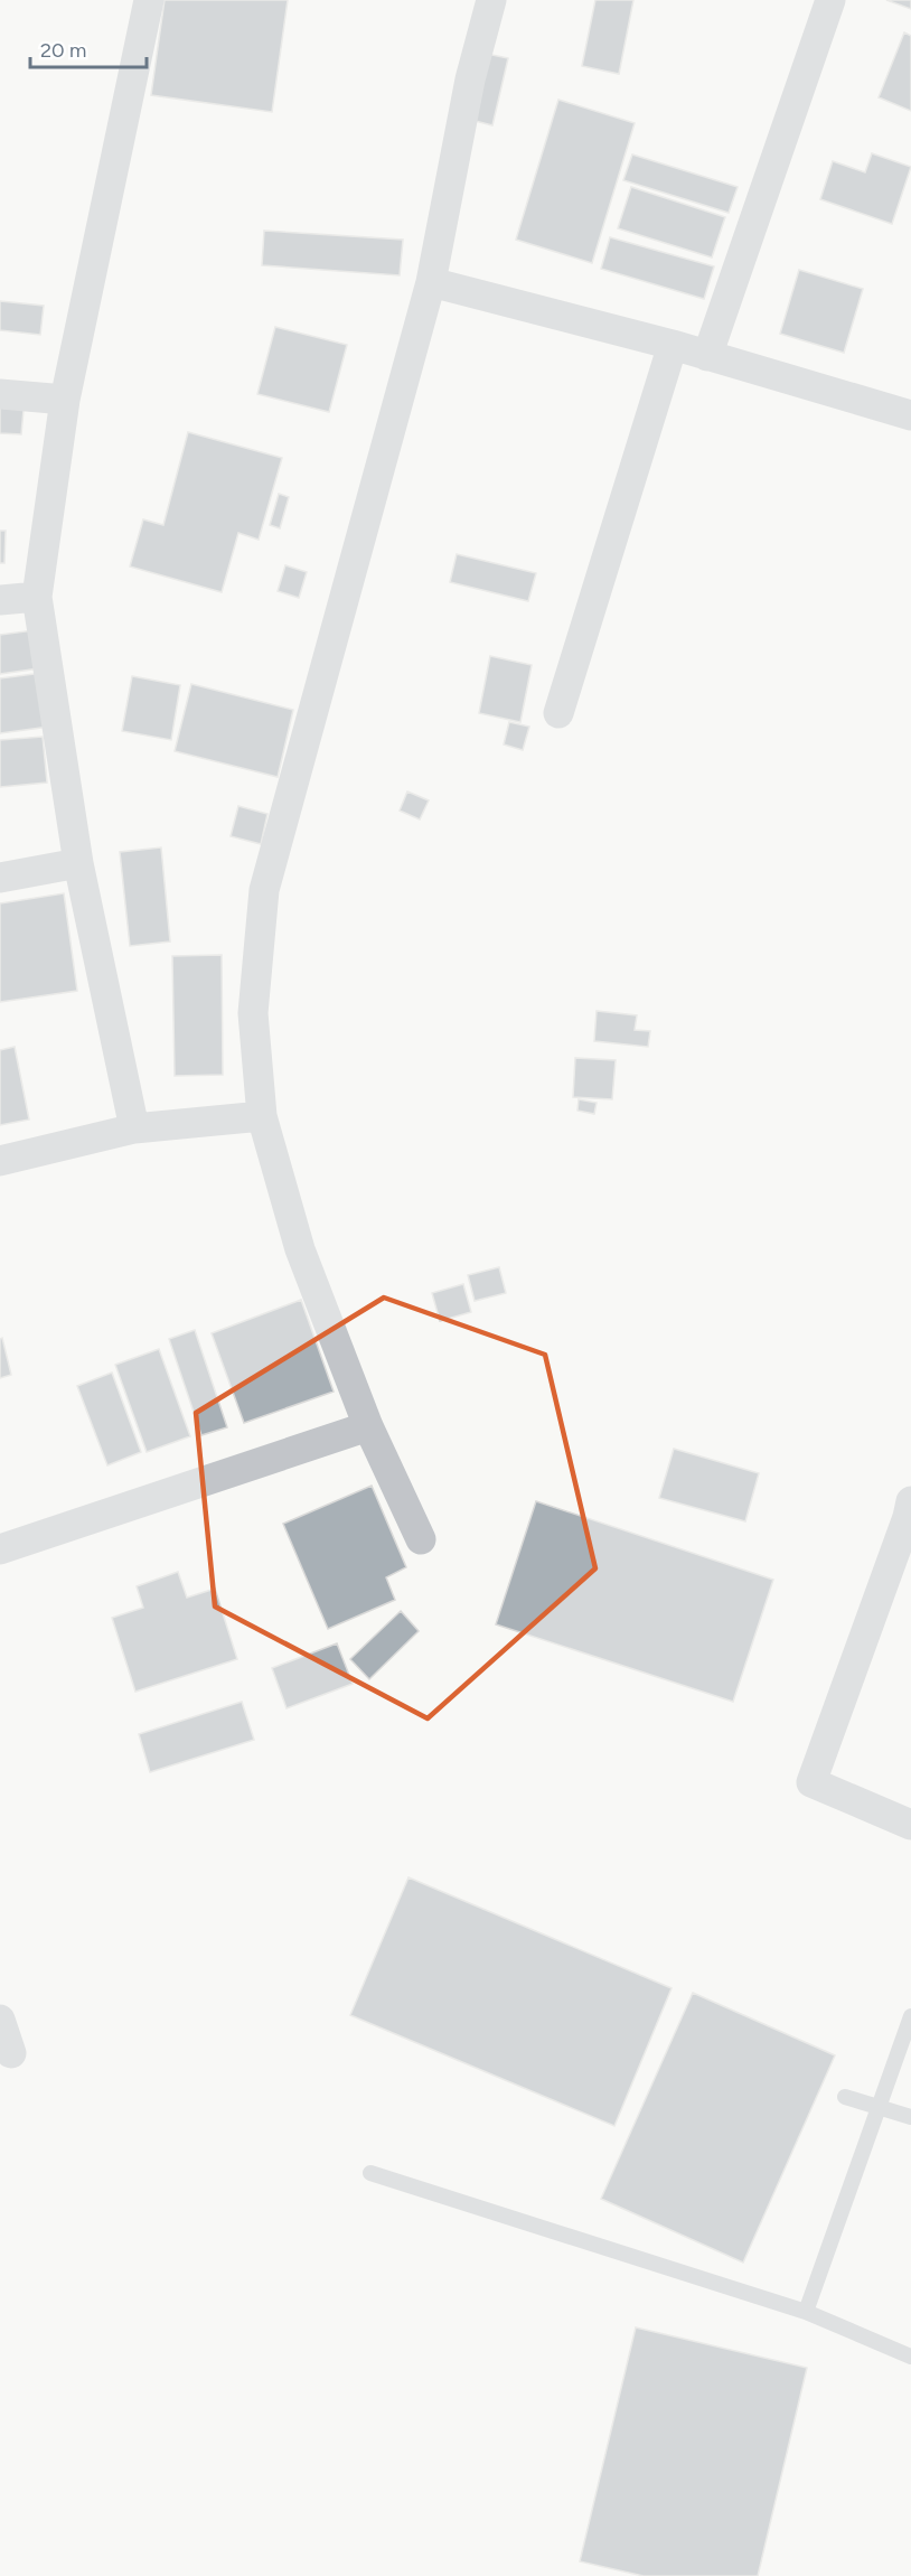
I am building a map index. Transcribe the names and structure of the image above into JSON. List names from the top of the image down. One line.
{"scale_bar":"20 m"}
